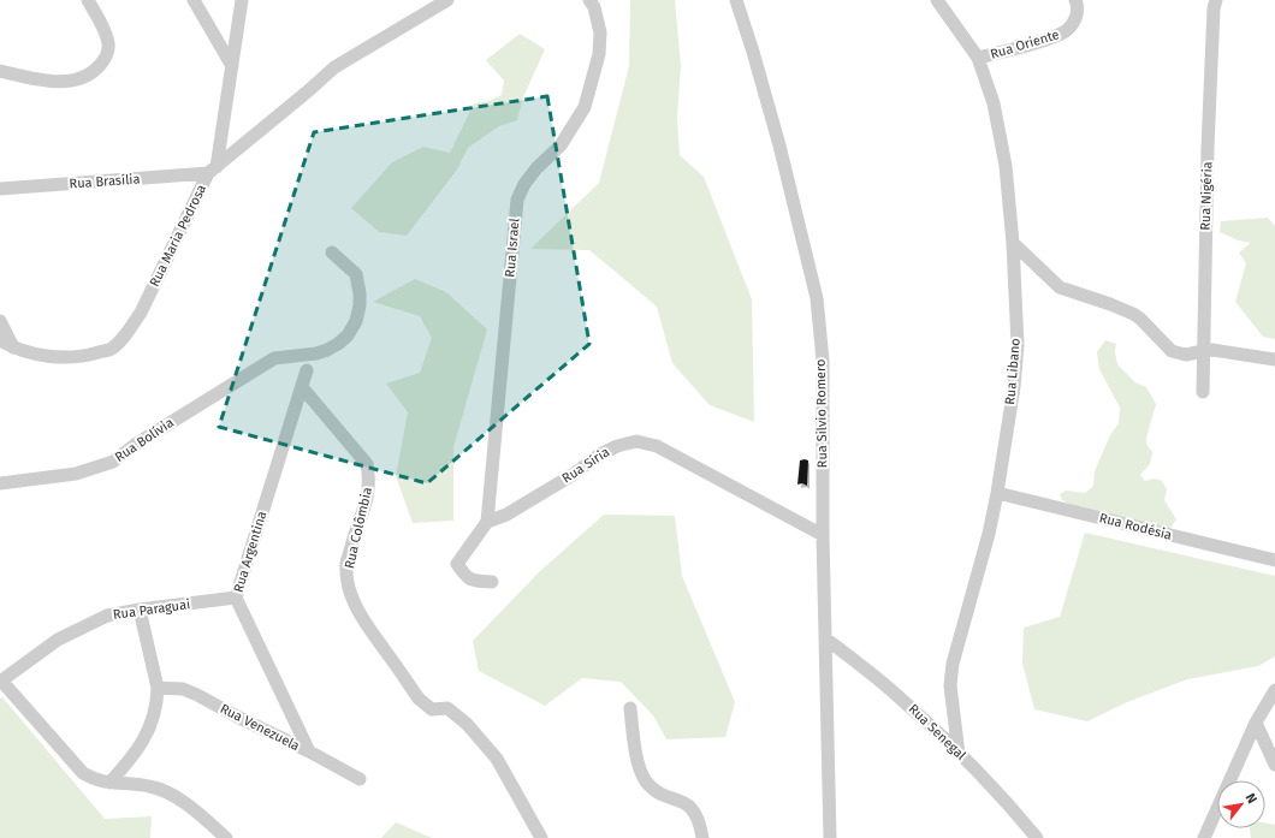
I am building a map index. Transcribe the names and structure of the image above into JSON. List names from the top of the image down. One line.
{"streets":{"street":["Rua Oriente","Rua Brasília","Rua Nigéria","Rua Maria Pedrosa","Rua Israel","Rua Libano","Rua Silvio Romero","Rua Bolívia","Rua Síria","Rua Rodésia","Rua Colômbia","Rua Argentina","Rua Paraguai","Rua Venezuela","Rua Senegal"]},"crossings":[["Rua Oriente","Rua Libano"],["Rua Brasília","Rua Maria Pedrosa"],["Rua Israel","Rua Síria"],["Rua Libano","Rua Rodésia"],["Rua Libano","Rua Senegal"],["Rua Silvio Romero","Rua Síria"],["Rua Silvio Romero","Rua Senegal"],["Rua Colômbia","Rua Argentina"],["Rua Argentina","Rua Paraguai"],["Rua Argentina","Rua Venezuela"]],"north":"top right"}
